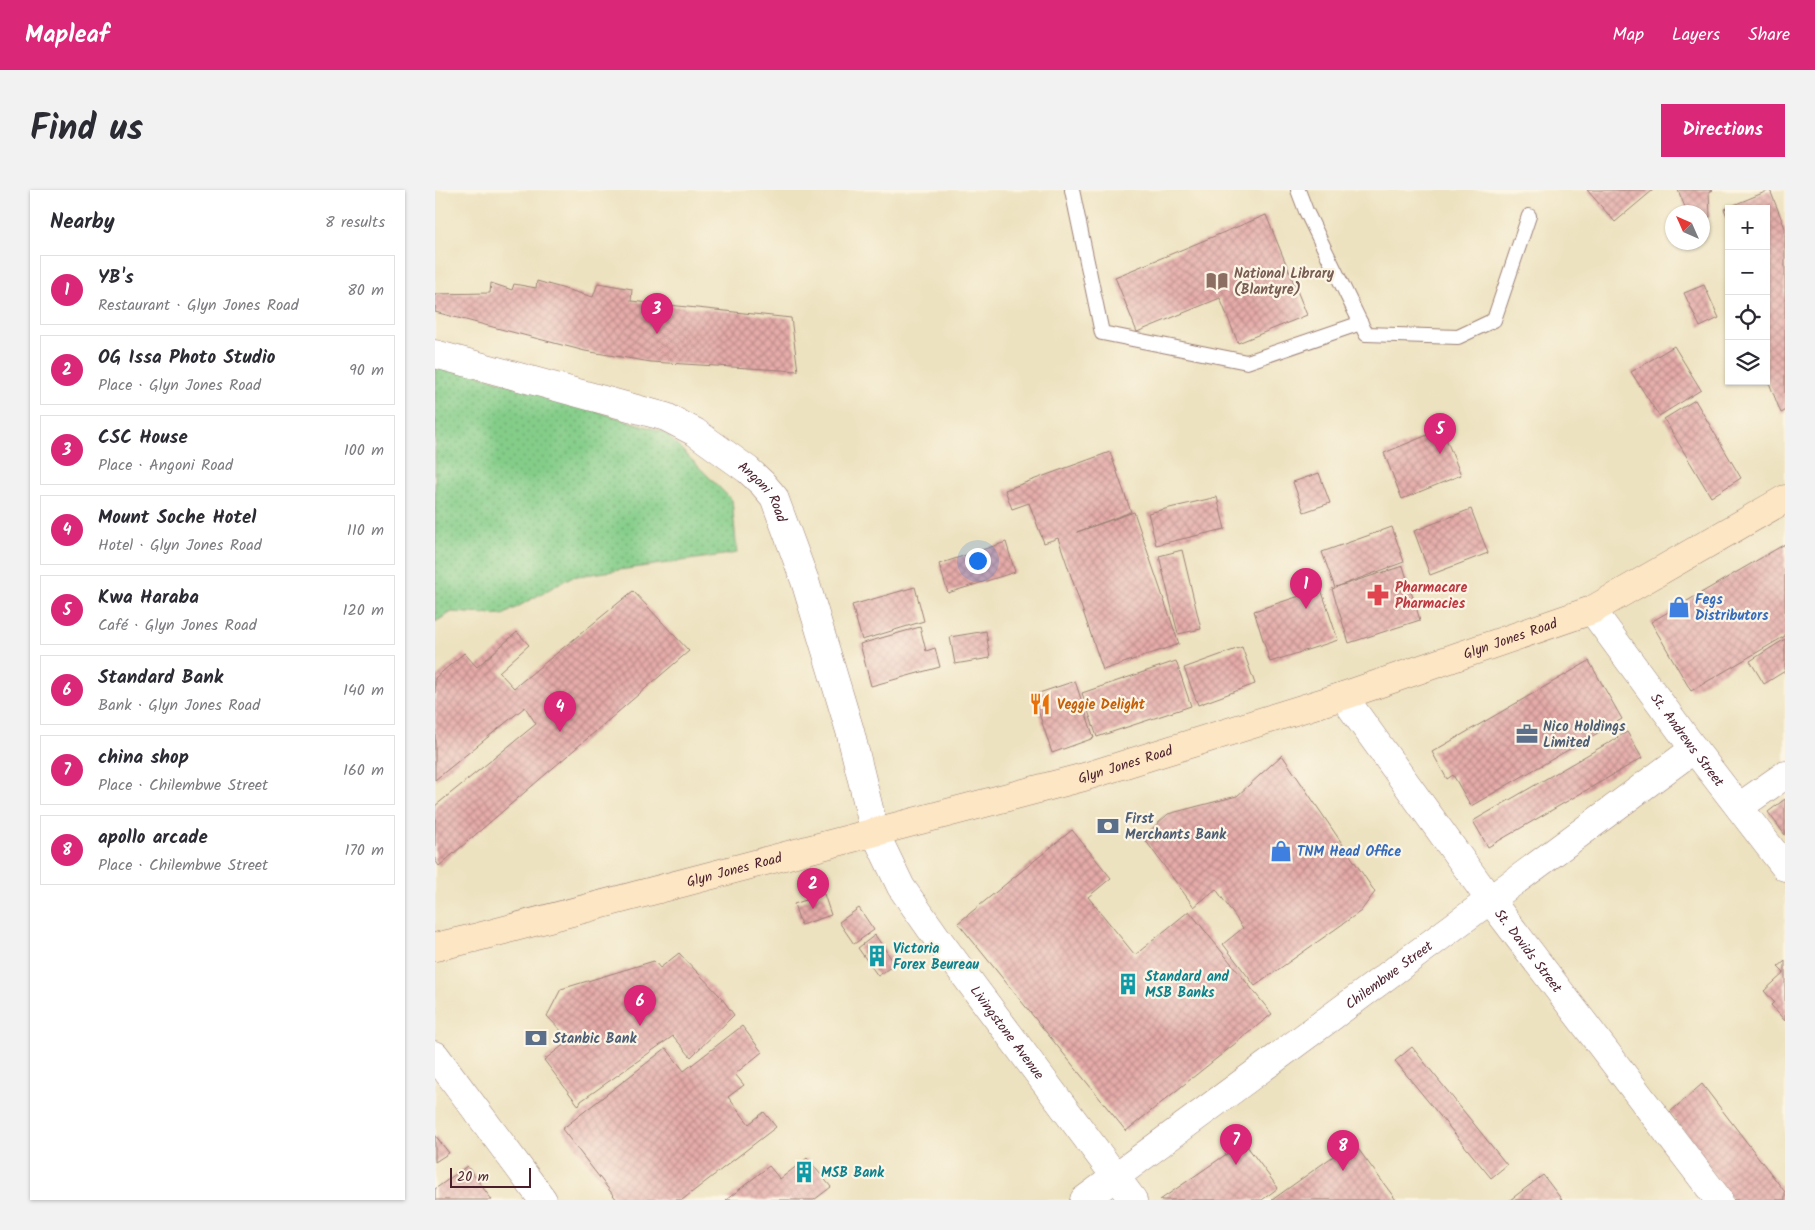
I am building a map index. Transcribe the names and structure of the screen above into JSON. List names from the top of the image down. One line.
{"streets":{"street":["Angoni Road","Glyn Jones Road","St. Andrews Street","St. Davids Street","Chilembwe Street","Livingstone Avenue"]},"crossings":[["Angoni Road","Glyn Jones Road"],["Angoni Road","Livingstone Avenue"],["Glyn Jones Road","St. Andrews Street"],["Glyn Jones Road","St. Davids Street"],["Glyn Jones Road","Livingstone Avenue"],["St. Andrews Street","Chilembwe Street"],["St. Davids Street","Chilembwe Street"],["Chilembwe Street","Livingstone Avenue"]],"places":{"library":["National Library (Blantyre)"],"pharmacy":["Pharmacare Pharmacies"],"shop":["Fegs Distributors","TNM Head Office"],"restaurant":["Veggie Delight"],"office":["Nico Holdings Limited"],"bank":["First Merchants Bank","Stanbic Bank"],"building":["Victoria Forex Beureau","Standard and MSB Banks","MSB Bank"]},"scale_bar":"20 m","north":"top left","page":{"header":"Mapleaf","nav":["Map","Layers","Share"],"title":"Find us","buttons":"Directions","heading":["Nearby","8 results"],"map_buttons":["+","−"],"list":[{"mark":"1","name":"YB's","note":"Restaurant · Glyn Jones Road","value":"80 m"},{"mark":"2","name":"OG Issa Photo Studio","note":"Place · Glyn Jones Road","value":"90 m"},{"mark":"3","name":"CSC House","note":"Place · Angoni Road","value":"100 m"},{"mark":"4","name":"Mount Soche Hotel","note":"Hotel · Glyn Jones Road","value":"110 m"},{"mark":"5","name":"Kwa Haraba","note":"Café · Glyn Jones Road","value":"120 m"},{"mark":"6","name":"Standard Bank","note":"Bank · Glyn Jones Road","value":"140 m"},{"mark":"7","name":"china shop","note":"Place · Chilembwe Street","value":"160 m"},{"mark":"8","name":"apollo arcade","note":"Place · Chilembwe Street","value":"170 m"}],"pins":["3","5","1","4","2","6","7","8"],"scale":"20 m"}}
